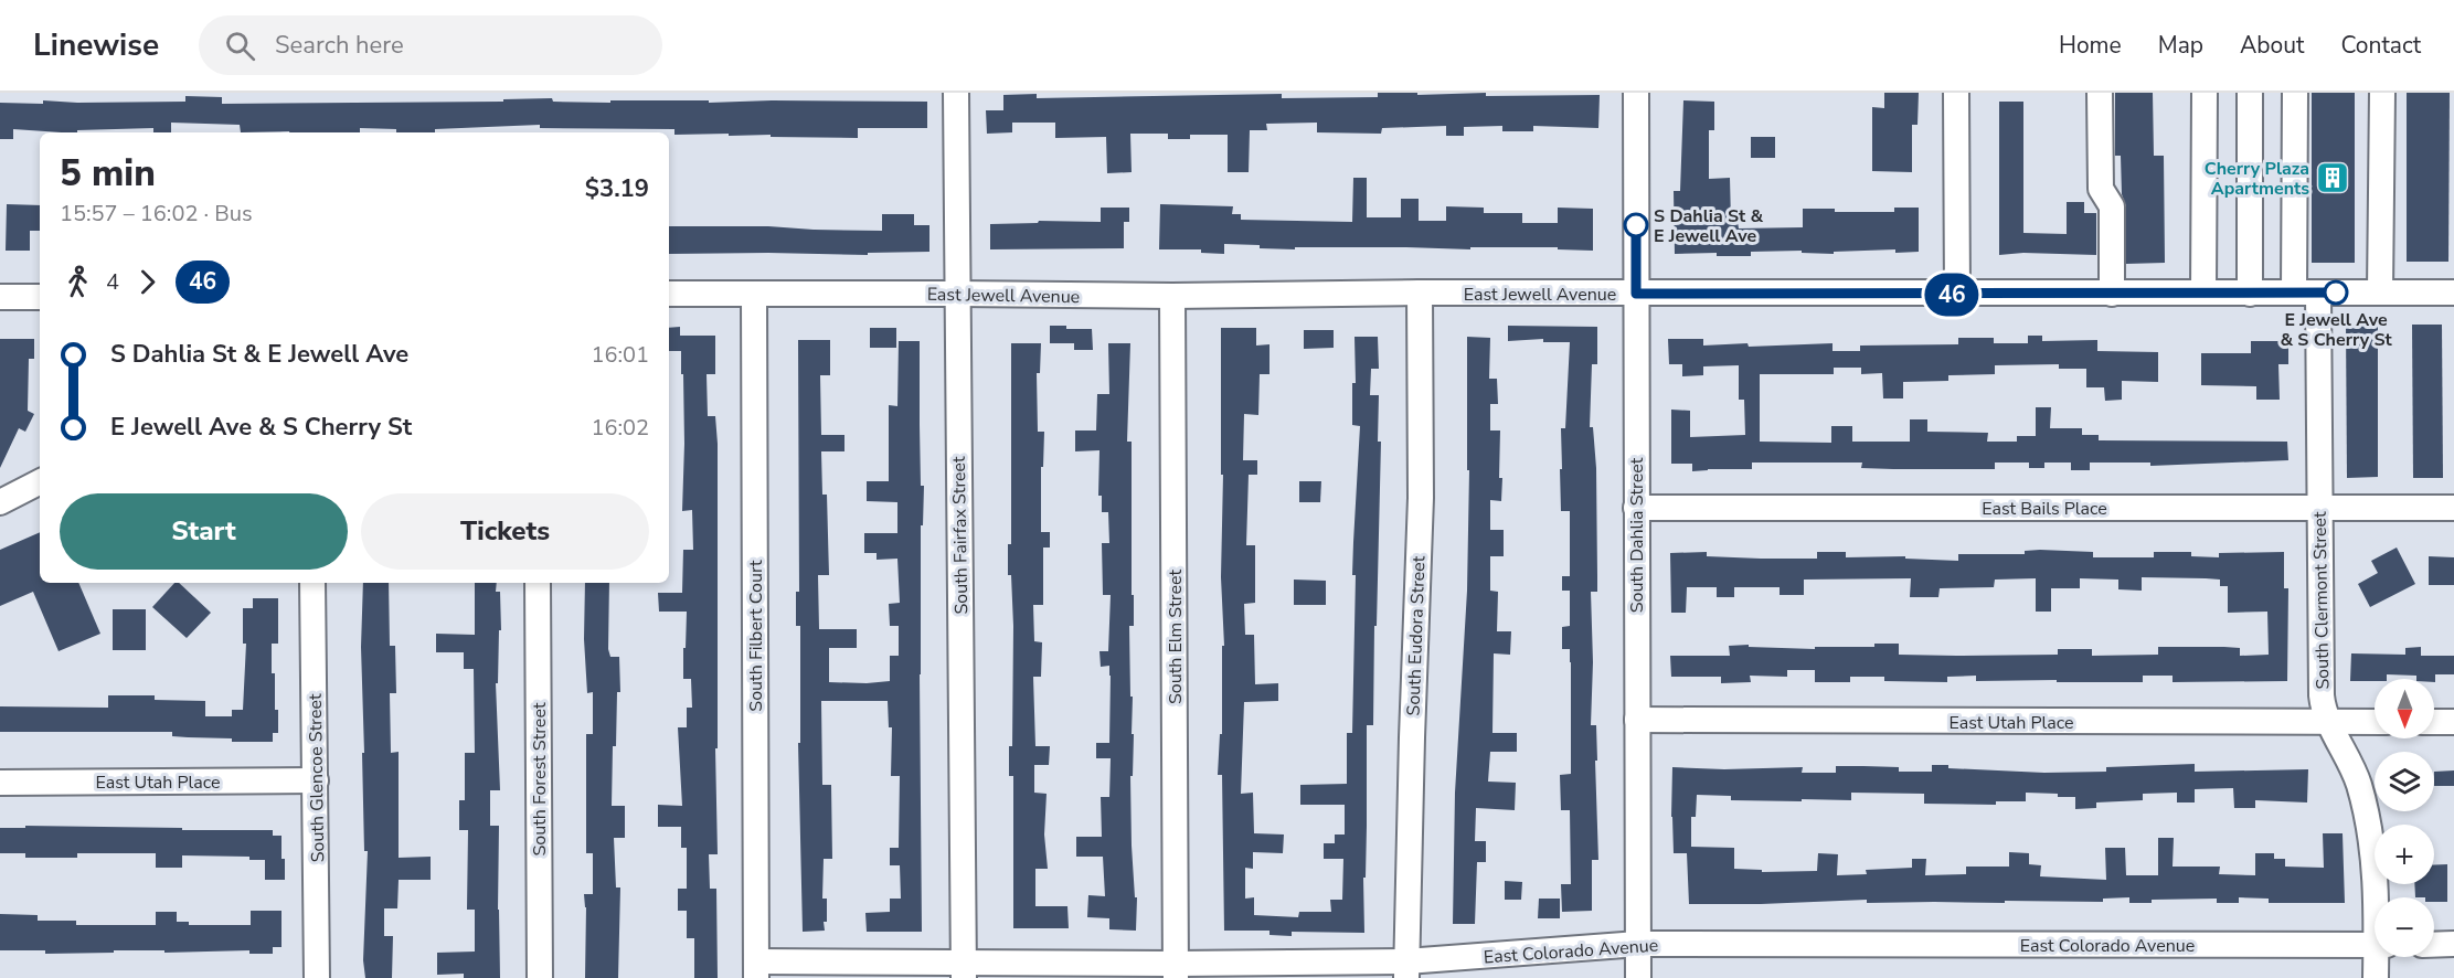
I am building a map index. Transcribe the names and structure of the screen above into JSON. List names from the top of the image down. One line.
{"streets":{"street":["East Jewell Avenue","East Bails Place","South Fairfax Street","South Dahlia Street","South Clermont Street","South Filbert Court","South Eudora Street","South Elm Street","East Utah Place","South Glencoe Street","South Forest Street","East Colorado Avenue"]},"crossings":[["East Jewell Avenue","South Fairfax Street"],["East Jewell Avenue","South Dahlia Street"],["East Jewell Avenue","South Clermont Street"],["East Jewell Avenue","South Filbert Court"],["East Jewell Avenue","South Eudora Street"],["East Jewell Avenue","South Elm Street"],["East Bails Place","South Dahlia Street"],["East Bails Place","South Clermont Street"],["South Fairfax Street","East Colorado Avenue"],["South Dahlia Street","East Utah Place"],["South Dahlia Street","East Colorado Avenue"],["South Clermont Street","East Utah Place"],["South Filbert Court","East Colorado Avenue"],["South Eudora Street","East Colorado Avenue"],["South Elm Street","East Colorado Avenue"],["East Utah Place","South Glencoe Street"]],"places":{"building":["Cherry Plaza Apartments"],"other":["S Dahlia St & E Jewell Ave","E Jewell Ave & S Cherry St"]},"lines":["bus line 46"],"north":"bottom","page":{"header":"Linewise","search":"Search here","nav":["Home","Map","About","Contact"],"on_map":"46","heading":["5 min","15:57 – 16:02 · Bus","$3.19"],"legs":["4","46"],"list":[{"name":"S Dahlia St & E Jewell Ave","value":"16:01"},{"name":"E Jewell Ave & S Cherry St","value":"16:02"}],"buttons":["Start","Tickets"],"map_buttons":["+","−"]}}
